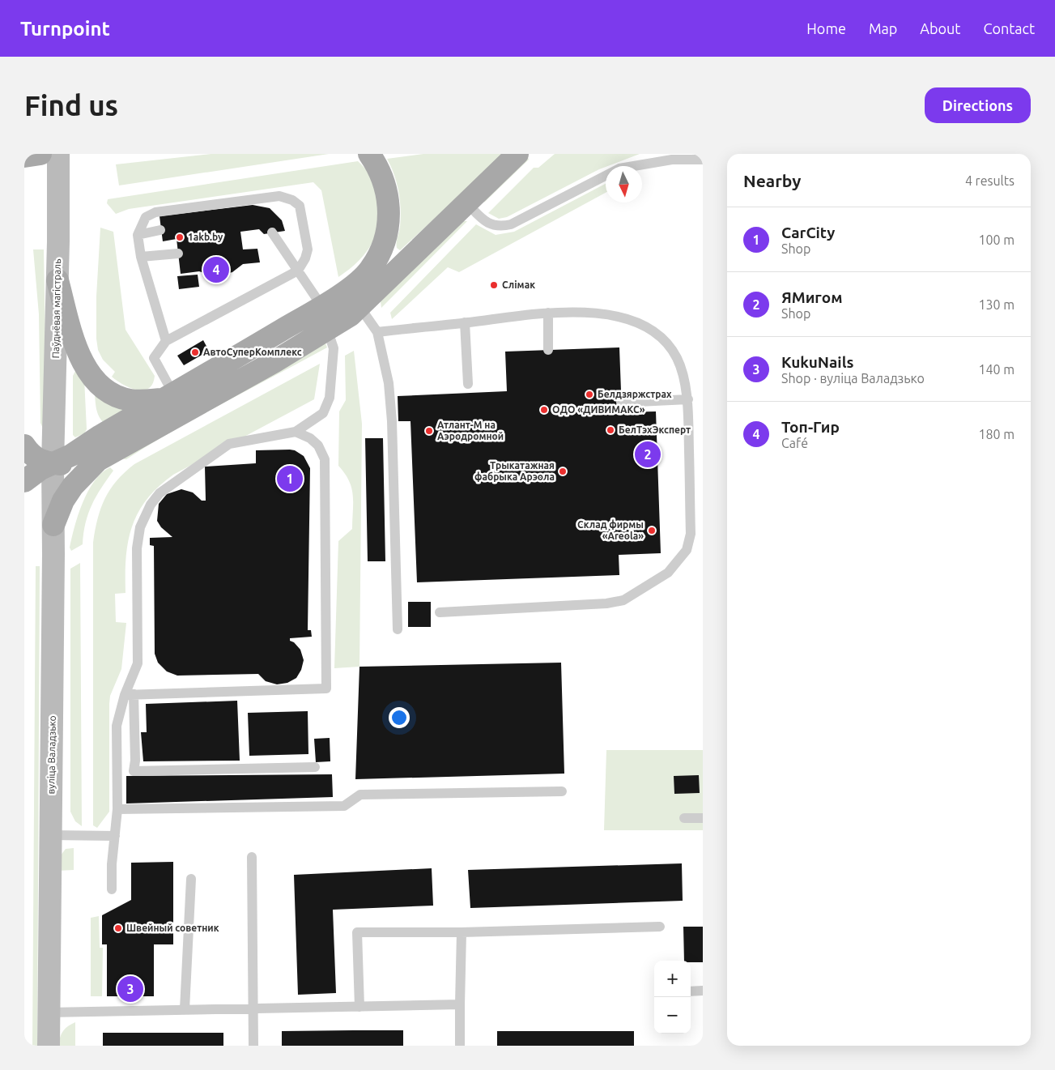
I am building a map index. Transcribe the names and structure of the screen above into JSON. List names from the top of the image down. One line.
{"streets":{"main road":["Паўднёвая магістраль","вуліца Валадзько"]},"crossings":[["Паўднёвая магістраль","вуліца Валадзько"]],"places":["1akb.by","Слімак","АвтоСуперКомплекс","Белдзяржстрах","ОДО «ДИВИМАКС»","БелТэхЭксперт","Атлант-М на Аэродромной","Трыкатажная фабрыка Арэола","Склад фирмы «Areola»","Швейный советник"],"north":"bottom","page":{"header":"Turnpoint","nav":["Home","Map","About","Contact"],"buttons":"Directions","title":"Find us","heading":["Nearby","4 results"],"list":[{"mark":"1","name":"CarCity","note":"Shop","value":"100 m"},{"mark":"2","name":"ЯМигом","note":"Shop","value":"130 m"},{"mark":"3","name":"KukuNails","note":"Shop · вуліца Валадзько","value":"140 m"},{"mark":"4","name":"Топ-Гир","note":"Café","value":"180 m"}],"pins":["4","2","1","3"],"map_buttons":["+","−"]}}
